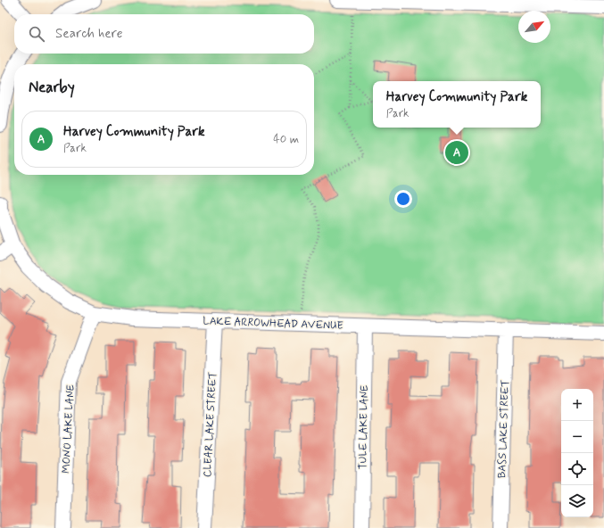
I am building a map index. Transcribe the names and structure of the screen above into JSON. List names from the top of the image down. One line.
{"streets":{"street":["LAKE ARROWHEAD AVENUE","CLEAR LAKE STREET","TULE LAKE LANE","MONO LAKE LANE","BASS LAKE STREET"]},"crossings":[["LAKE ARROWHEAD AVENUE","CLEAR LAKE STREET"],["LAKE ARROWHEAD AVENUE","TULE LAKE LANE"],["LAKE ARROWHEAD AVENUE","MONO LAKE LANE"],["LAKE ARROWHEAD AVENUE","BASS LAKE STREET"]],"north":"top right","page":{"search":"Search here","heading":"Nearby","popup":["Harvey Community Park","Park"],"list":[{"mark":"A","name":"Harvey Community Park","note":"Park","value":"40 m"}],"pins":"A","map_buttons":["+","−"]}}
